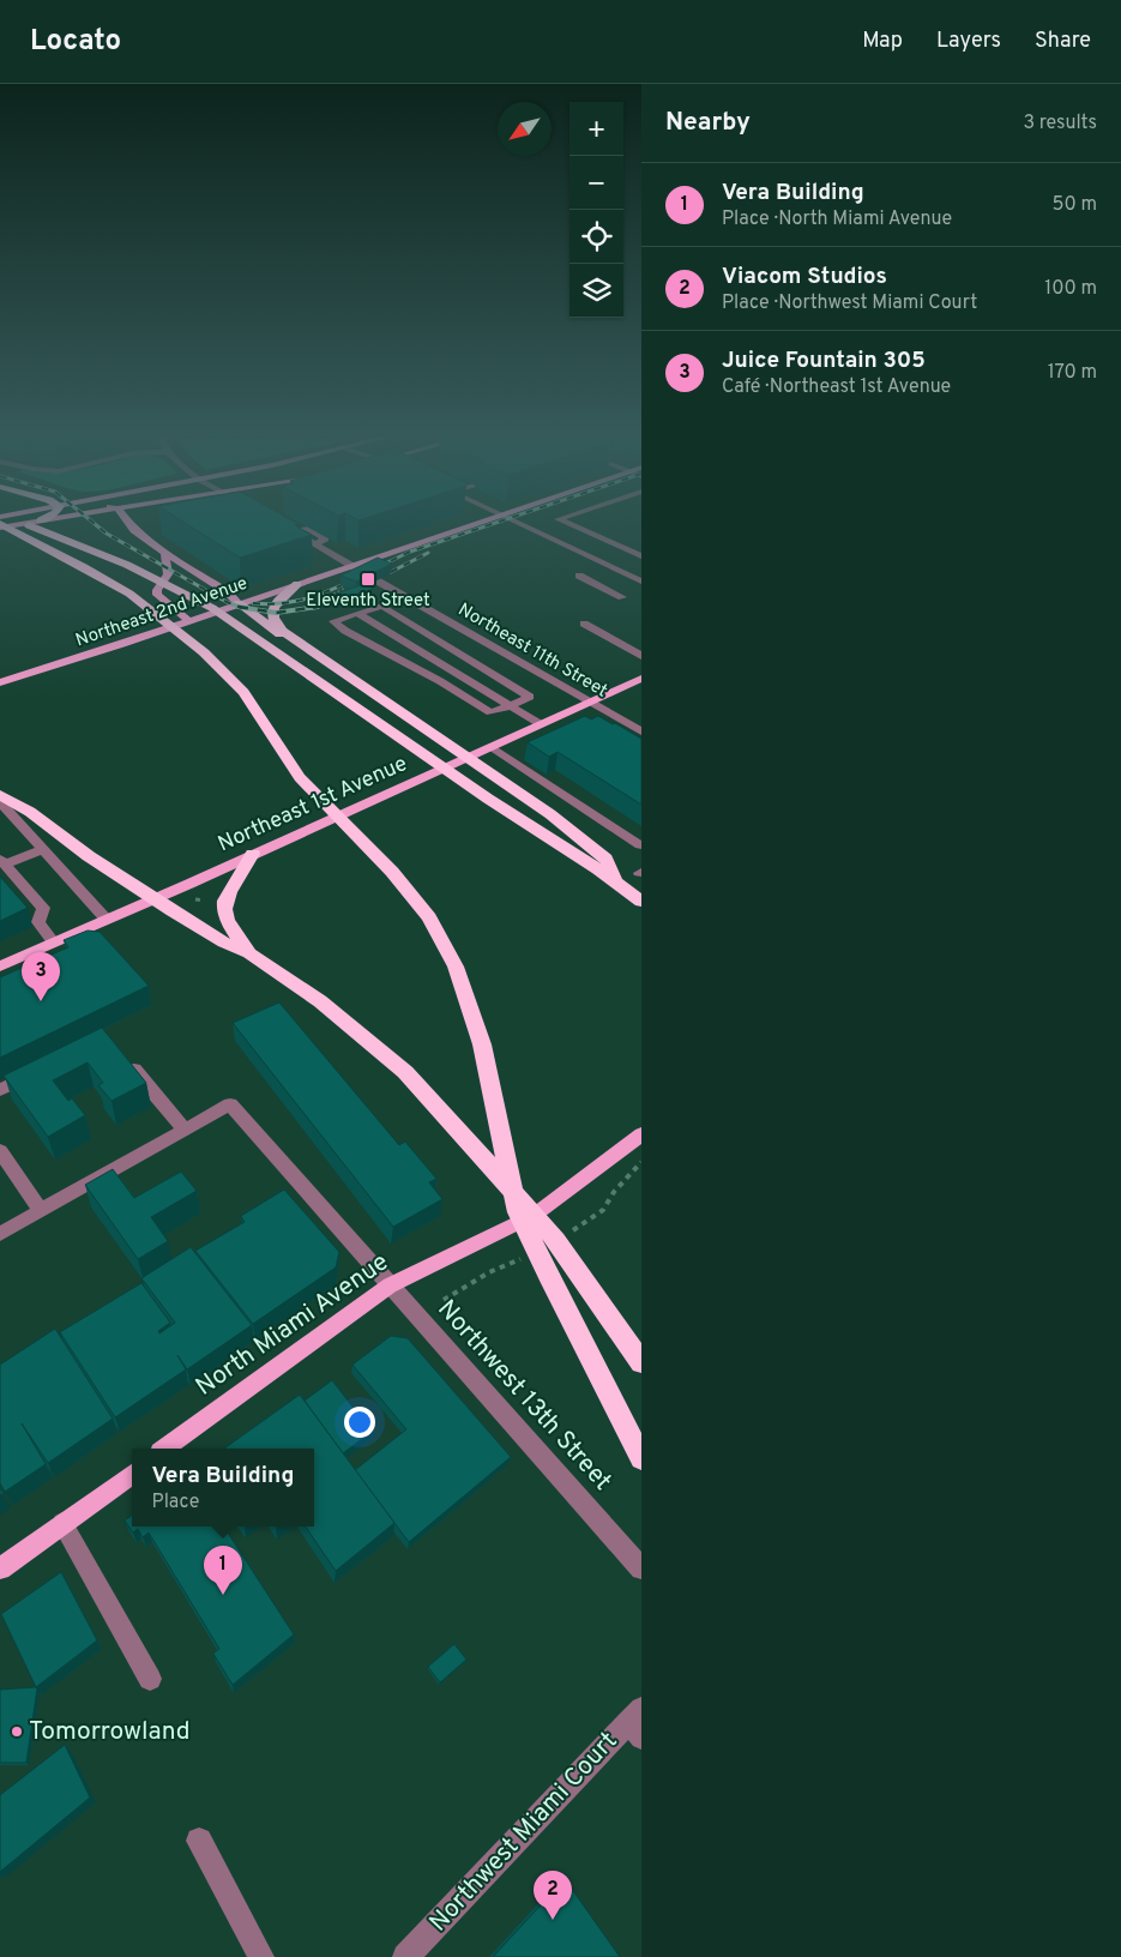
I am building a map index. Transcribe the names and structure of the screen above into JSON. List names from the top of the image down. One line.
{"streets":{"main road":["Northeast 2nd Avenue","Northeast 1st Avenue","North Miami Avenue"],"street":["Northeast 11th Street","Northwest 13th Street","Northwest Miami Court"]},"crossings":[["Northeast 11th Street","Northeast 1st Avenue"],["North Miami Avenue","Northwest 13th Street"]],"places":{"transit":["Eleventh Street"],"other":["Tomorrowland"]},"north":"bottom left","page":{"header":"Locato","nav":["Map","Layers","Share"],"heading":["Nearby","3 results"],"map_buttons":["+","−"],"list":[{"mark":"1","name":"Vera Building","note":"Place · North Miami Avenue","value":"50 m"},{"mark":"2","name":"Viacom Studios","note":"Place · Northwest Miami Court","value":"100 m"},{"mark":"3","name":"Juice Fountain 305","note":"Café · Northeast 1st Avenue","value":"170 m"}],"pins":["3","1","2"],"popup":["Vera Building","Place"]}}
